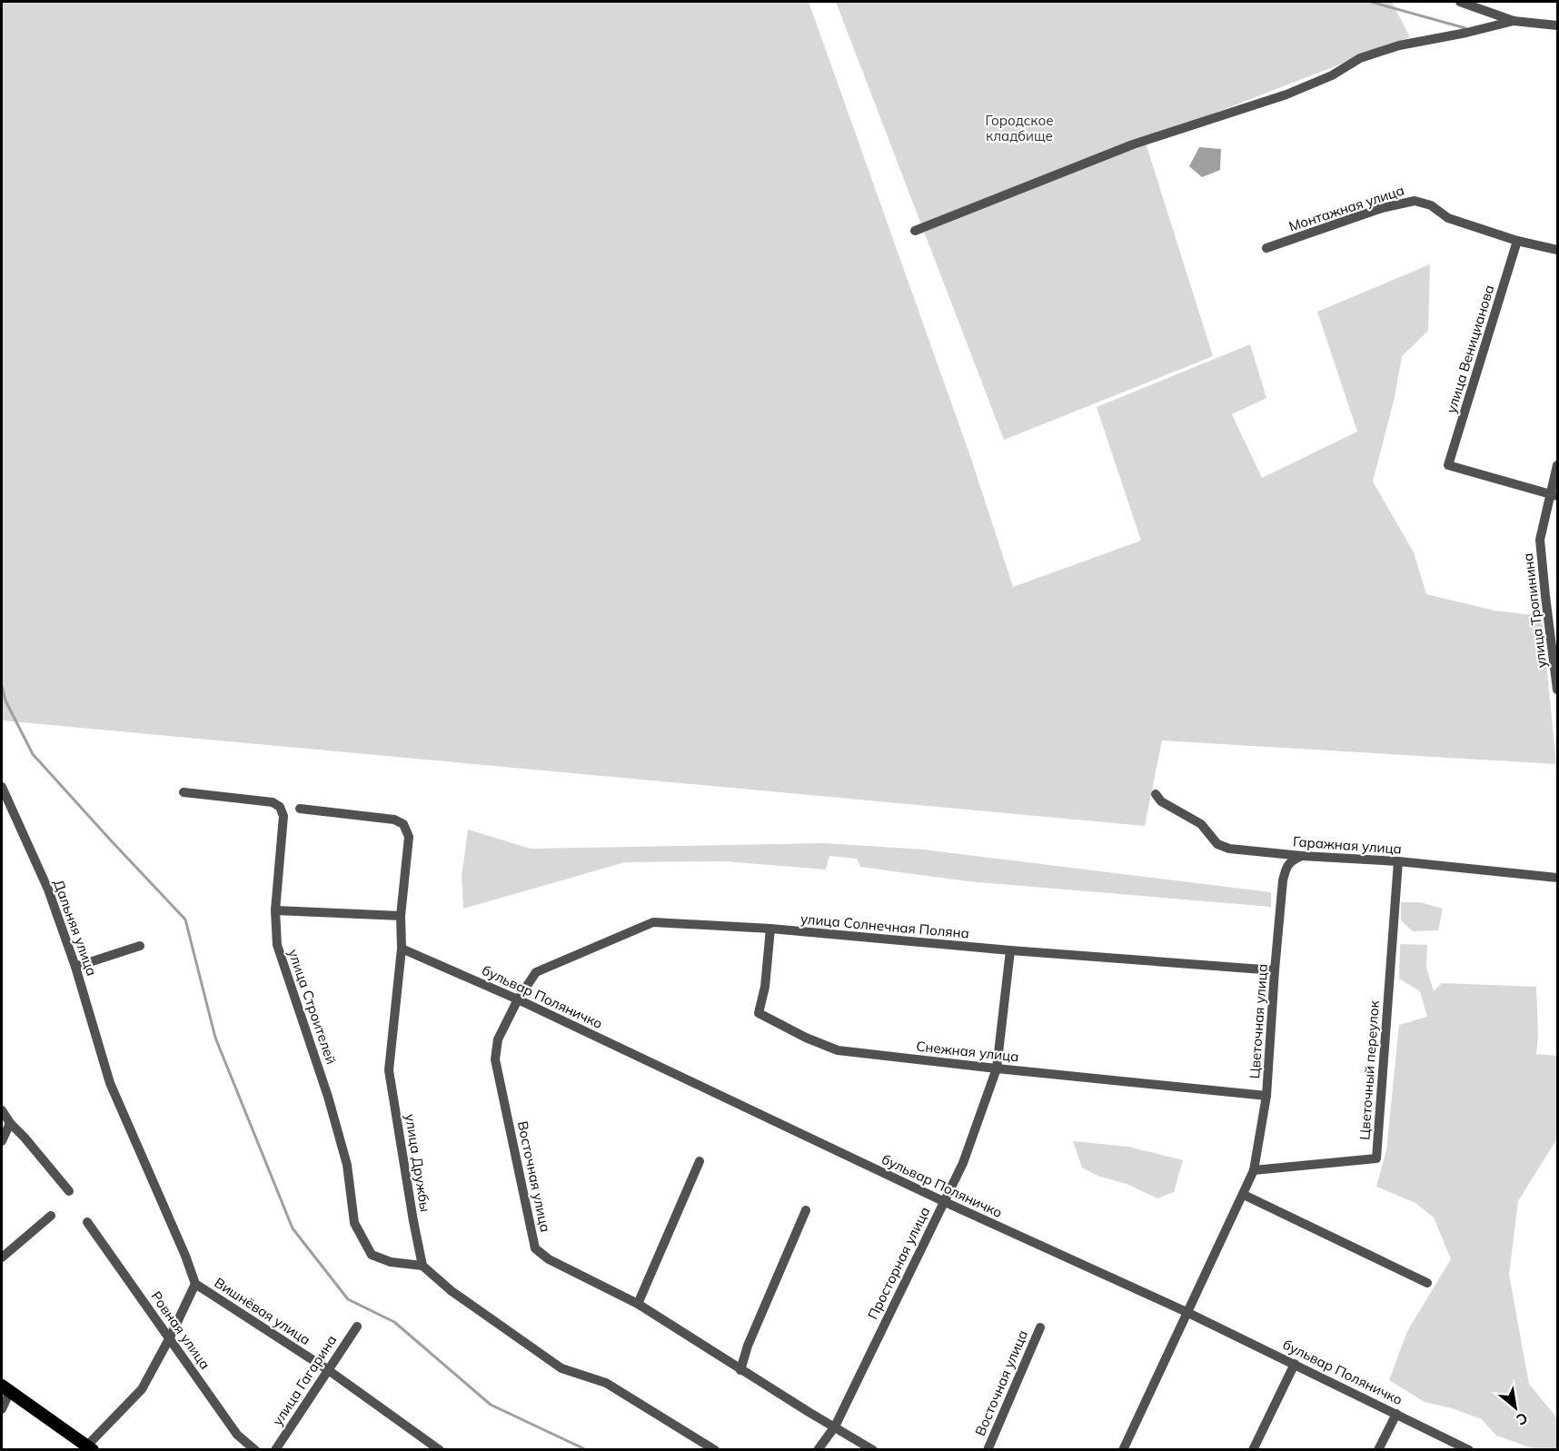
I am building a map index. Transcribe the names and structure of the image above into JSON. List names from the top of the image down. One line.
{"streets":{"street":["Монтажная улица","улица Веницианова","улица Тропинина","Гаражная улица","улица Солнечная Поляна","Дальняя улица","бульвар Поляничко","улица Строителей","Цветочная улица","Снежная улица","Цветочный переулок","улица Дружбы","Восточная улица","Просторная улица","Вишнёвая улица","Ровная улица","улица Гагарина"]},"crossings":[["Монтажная улица","улица Веницианова"],["улица Веницианова","улица Тропинина"],["Гаражная улица","Цветочная улица"],["Гаражная улица","Цветочный переулок"],["улица Солнечная Поляна","бульвар Поляничко"],["улица Солнечная Поляна","Цветочная улица"],["улица Солнечная Поляна","Снежная улица"],["улица Солнечная Поляна","Восточная улица"],["улица Солнечная Поляна","Просторная улица"],["Дальняя улица","Вишнёвая улица"],["бульвар Поляничко","Цветочная улица"],["бульвар Поляничко","улица Дружбы"],["бульвар Поляничко","Восточная улица"],["бульвар Поляничко","Просторная улица"],["улица Строителей","улица Дружбы"],["Цветочная улица","Снежная улица"],["Цветочная улица","Цветочный переулок"],["Снежная улица","Просторная улица"],["Восточная улица","Просторная улица"],["Вишнёвая улица","улица Гагарина"]],"parks":["Городское кладбище"],"north":"bottom right"}
